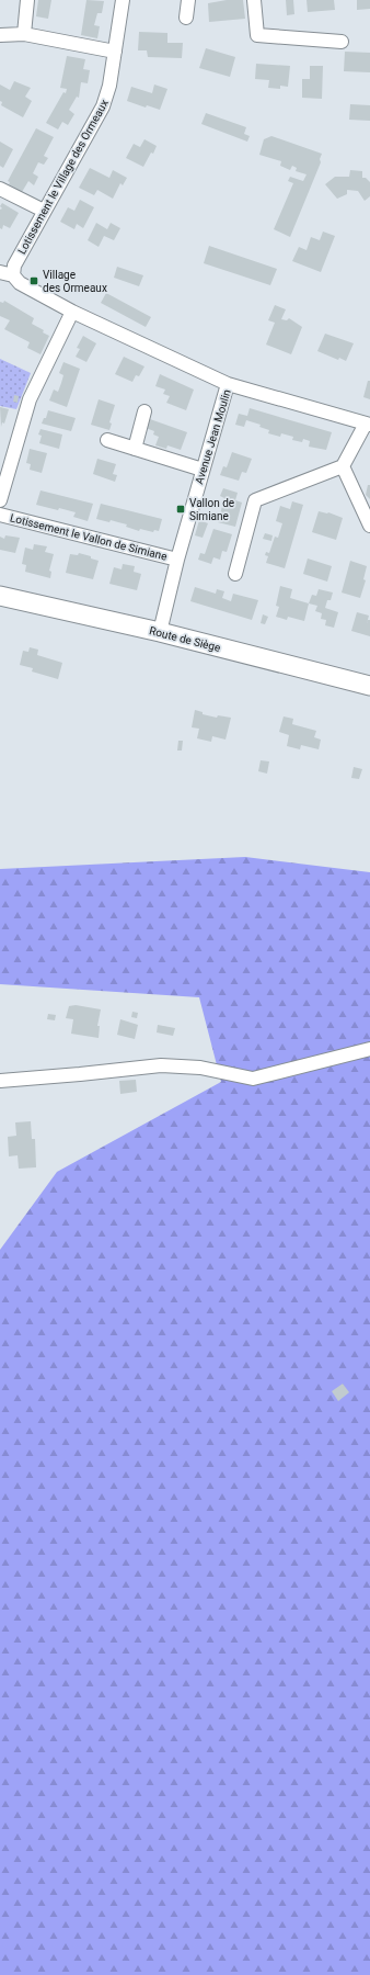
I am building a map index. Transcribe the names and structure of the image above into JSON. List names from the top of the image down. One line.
{"streets":{"street":["Lotissement le Village des Ormeaux","Avenue Jean Moulin","Lotissement le Vallon de Simiane","Route de Siège"]},"crossings":[["Avenue Jean Moulin","Lotissement le Vallon de Simiane"],["Avenue Jean Moulin","Route de Siège"]],"places":{"transit":["Village des Ormeaux","Vallon de Simiane"]}}
